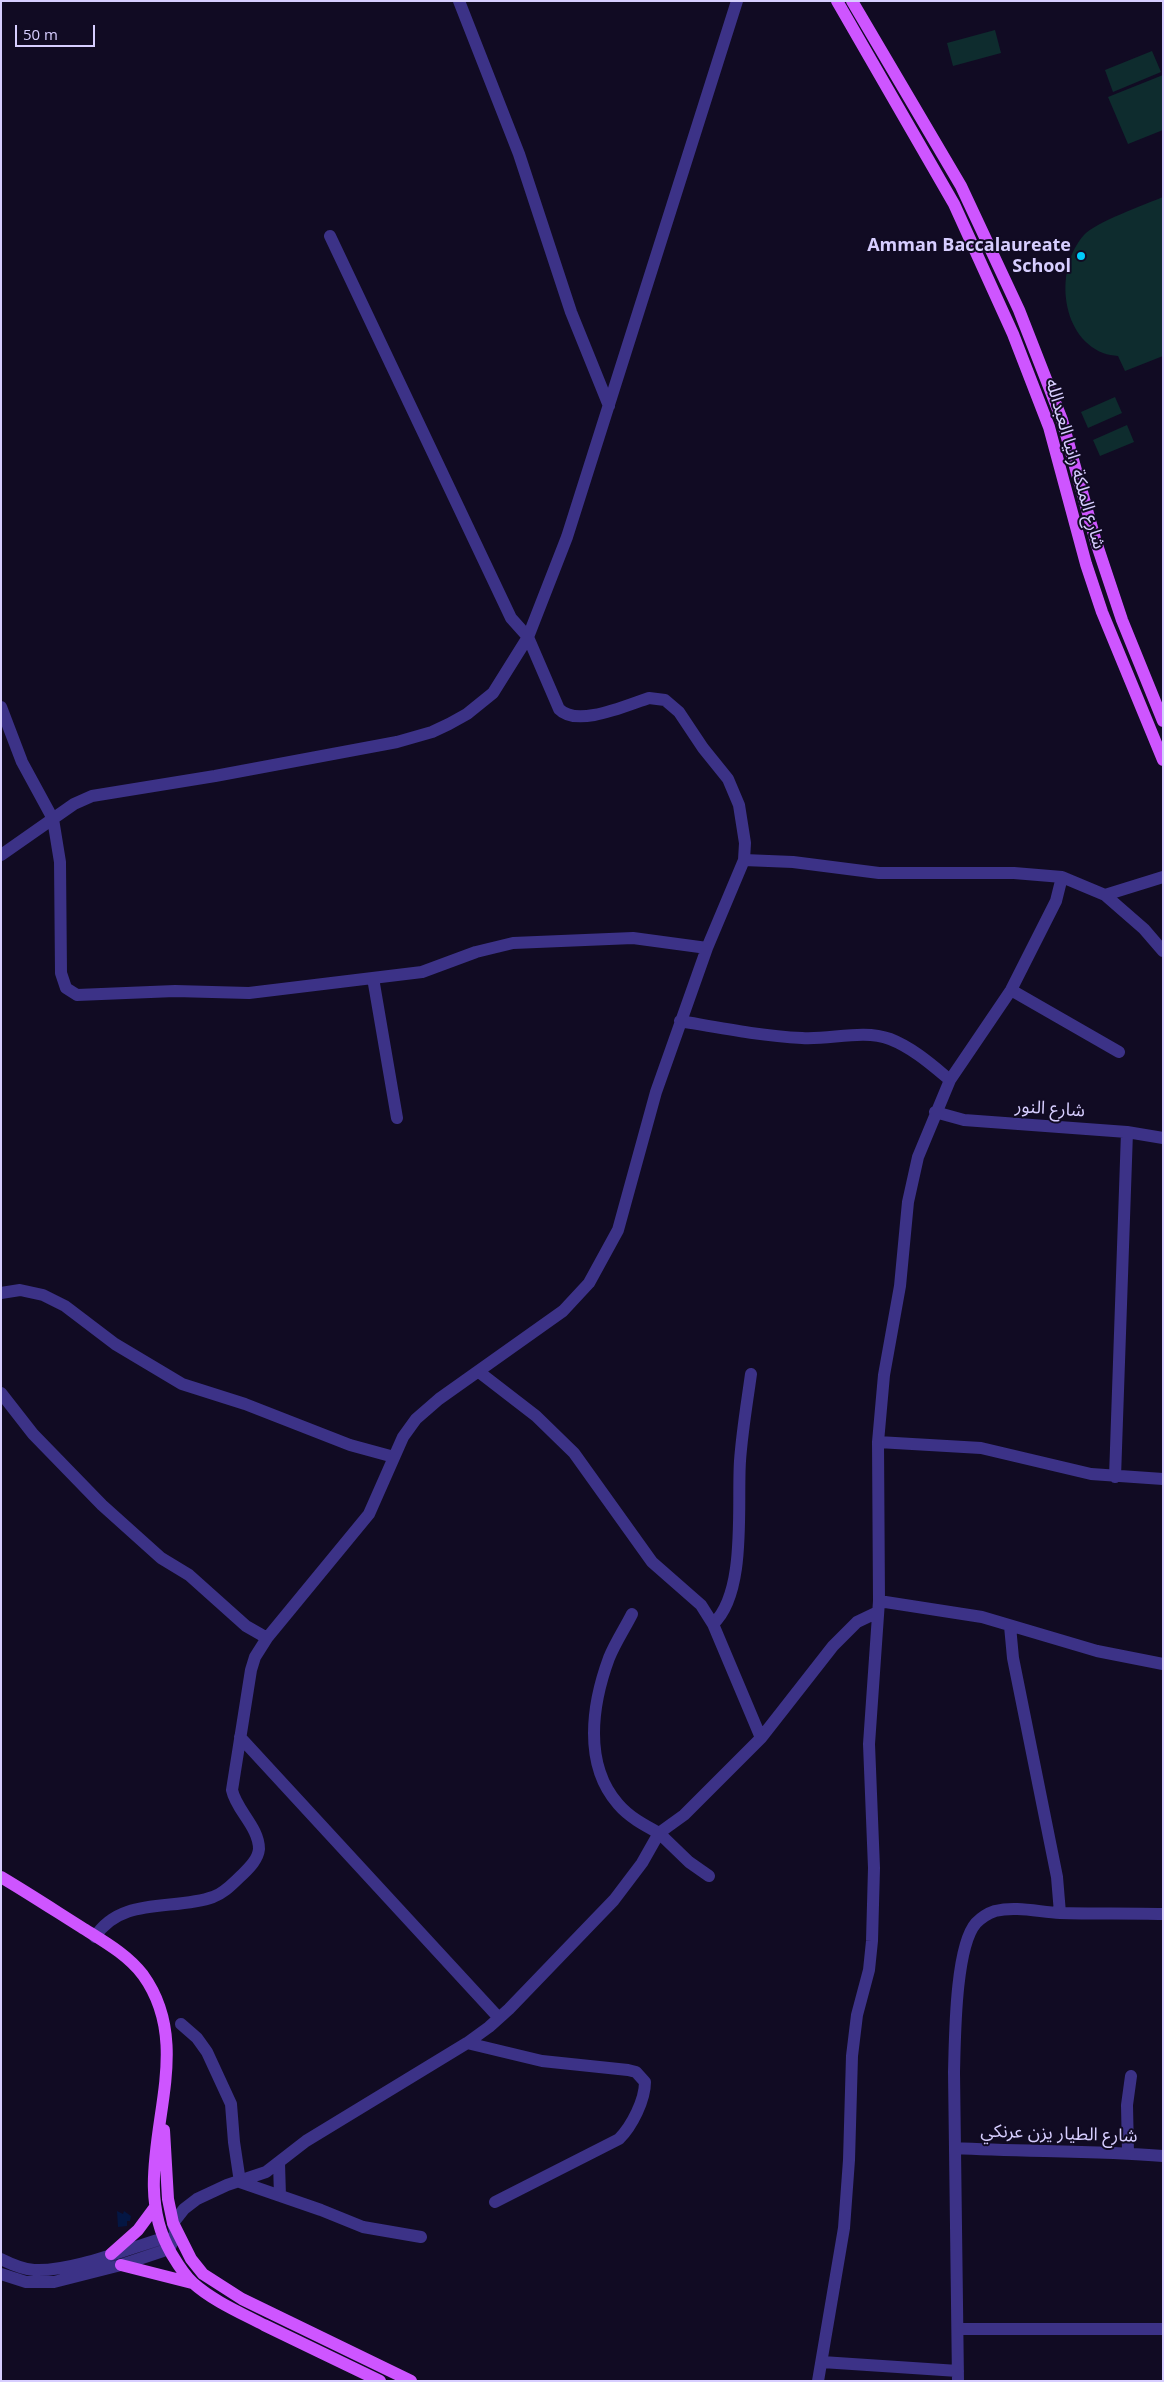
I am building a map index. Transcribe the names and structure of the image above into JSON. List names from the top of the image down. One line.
{"streets":{"main road":["شارع الملكة رانيا العبدالله"],"street":["شارع النور","شارع الطيار يزن عرنكي"]},"places":["Amman Baccalaureate School"],"scale_bar":"50 m"}
